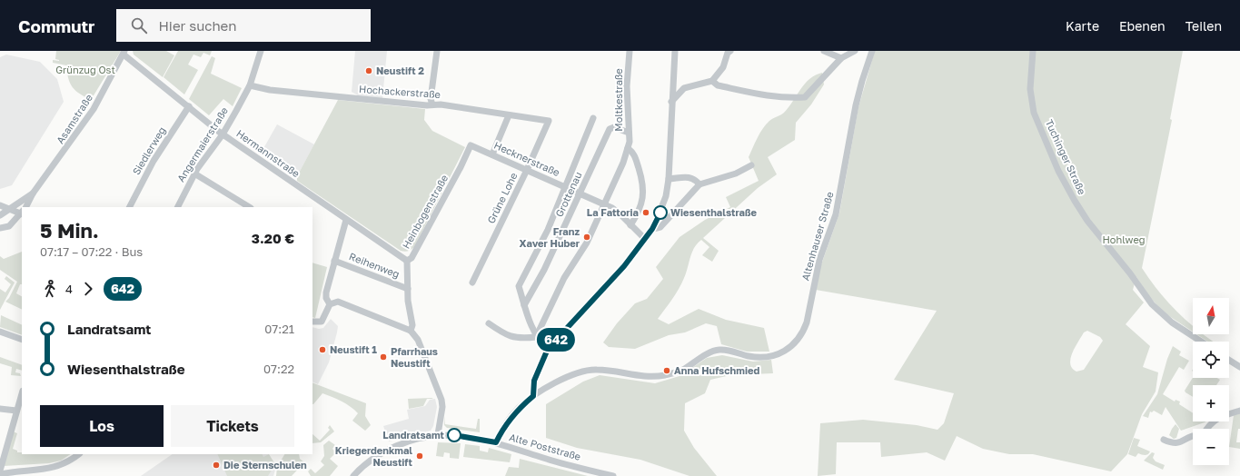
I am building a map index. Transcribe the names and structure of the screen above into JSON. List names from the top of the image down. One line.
{"streets":{"street":["Hochackerstraße","Moltkestraße","Asamstraße","Angermaierstraße","Siedlerweg","Hermannstraße","Tuchinger Straße","Hecknerstraße","Grottenau","Grüne Lohe","Heinbogenstraße","Altenhauser Straße","Reihenweg","Alte Poststraße"]},"crossings":[["Hochackerstraße","Angermaierstraße"],["Hochackerstraße","Grüne Lohe"],["Moltkestraße","Hecknerstraße"],["Moltkestraße","Grottenau"],["Asamstraße","Hermannstraße"],["Angermaierstraße","Hermannstraße"],["Siedlerweg","Hermannstraße"],["Hermannstraße","Heinbogenstraße"],["Hecknerstraße","Grottenau"],["Hecknerstraße","Grüne Lohe"],["Hecknerstraße","Heinbogenstraße"],["Heinbogenstraße","Reihenweg"]],"parks":["Grünzug Ost","Hohlweg"],"places":["Neustift 2","La Fattoria","Wiesenthalstraße","Franz Xaver Huber","Neustift 1","Pfarrhaus Neustift","Anna Hufschmied","Landratsamt","Kriegerdenkmal Neustift","Die Sternschulen"],"lines":["bus line 642"],"north":"top","page":{"header":"Commutr","search":"Hier suchen","nav":["Karte","Ebenen","Teilen"],"on_map":"642","heading":["5 Min.","07:17 – 07:22 · Bus","3.20 €"],"legs":["4","642"],"map_buttons":["+","−"],"list":[{"name":"Landratsamt","value":"07:21"},{"name":"Wiesenthalstraße","value":"07:22"}],"buttons":["Los","Tickets"]}}
